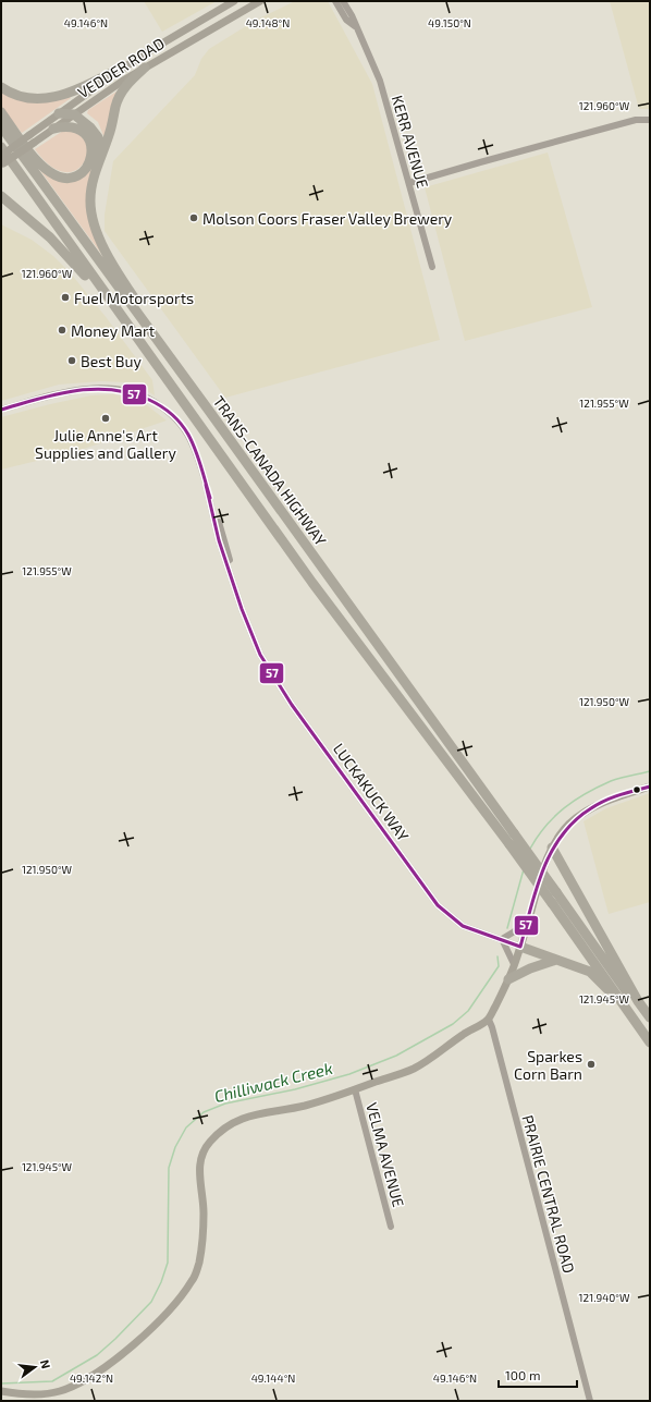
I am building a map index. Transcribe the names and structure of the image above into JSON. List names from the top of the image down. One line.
{"streets":{"highway":["TRANS-CANADA HIGHWAY"],"main road":["VEDDER ROAD"],"street":["KERR AVENUE","LUCKAKUCK WAY","VELMA AVENUE","PRAIRIE CENTRAL ROAD"]},"water":["Chilliwack Creek"],"places":["Molson Coors Fraser Valley Brewery","Fuel Motorsports","Money Mart","Best Buy","Julie Anne's Art Supplies and Gallery","Sparkes Corn Barn"],"lines":["transit line 57"],"scale_bar":"100 m","north":"right","coordinates":["49.146°N","49.148°N","49.150°N","121.960°W","121.955°W","121.950°W","121.945°W","121.940°W","49.142°N","49.144°N"]}
